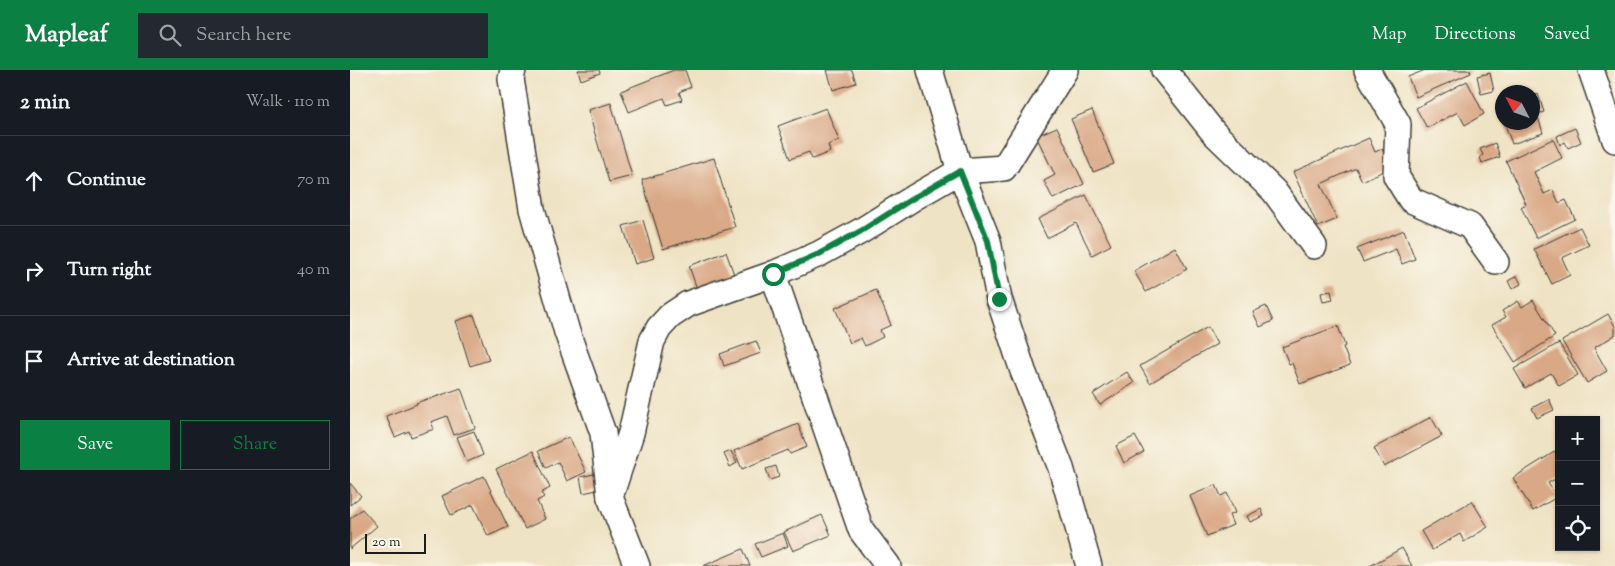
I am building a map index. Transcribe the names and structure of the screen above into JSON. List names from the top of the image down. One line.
{"scale_bar":"20 m","north":"top left","page":{"header":"Mapleaf","search":"Search here","nav":["Map","Directions","Saved"],"heading":["2 min","Walk · 110 m"],"list":[["Continue","70 m"],["Turn right","40 m"],"Arrive at destination"],"buttons":["Save","Share"],"map_buttons":["+","−"],"scale":"20 m"}}
